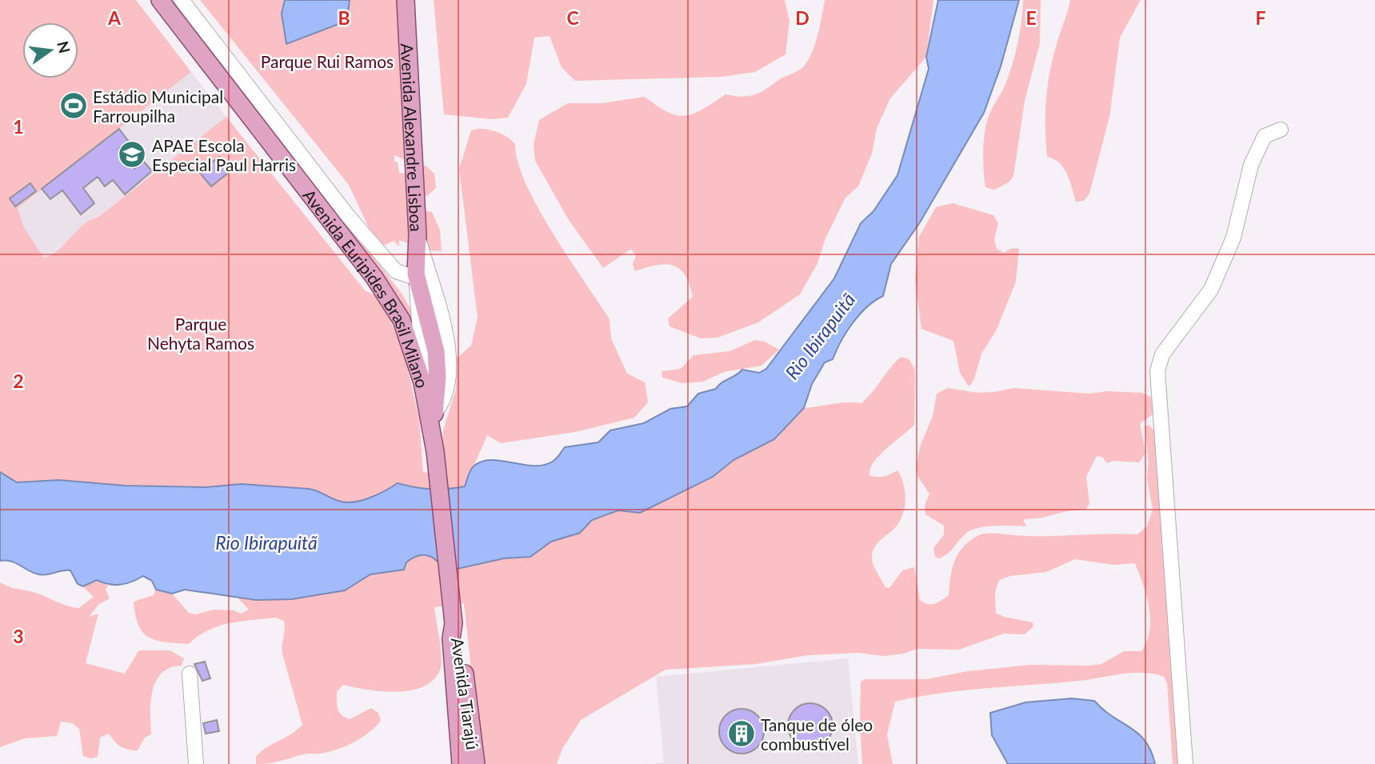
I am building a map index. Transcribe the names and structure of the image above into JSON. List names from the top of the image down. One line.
{"streets":{"main road":["Avenida Alexandre Lisboa","Avenida Euripides Brasil Milano","Avenida Tiarajú"]},"crossings":[["Avenida Alexandre Lisboa","Avenida Euripides Brasil Milano"],["Avenida Euripides Brasil Milano","Avenida Tiarajú"]],"water":["Rio Ibirapuitã"],"parks":["Parque Rui Ramos","Parque Nehyta Ramos"],"places":{"sports":["Estádio Municipal Farroupilha"],"school or university":["APAE Escola Especial Paul Harris"],"building":["Tanque de óleo combustível"]},"north":"right","grid":{"columns":["A","B","C","D","E","F"],"rows":["1","2","3"]}}
